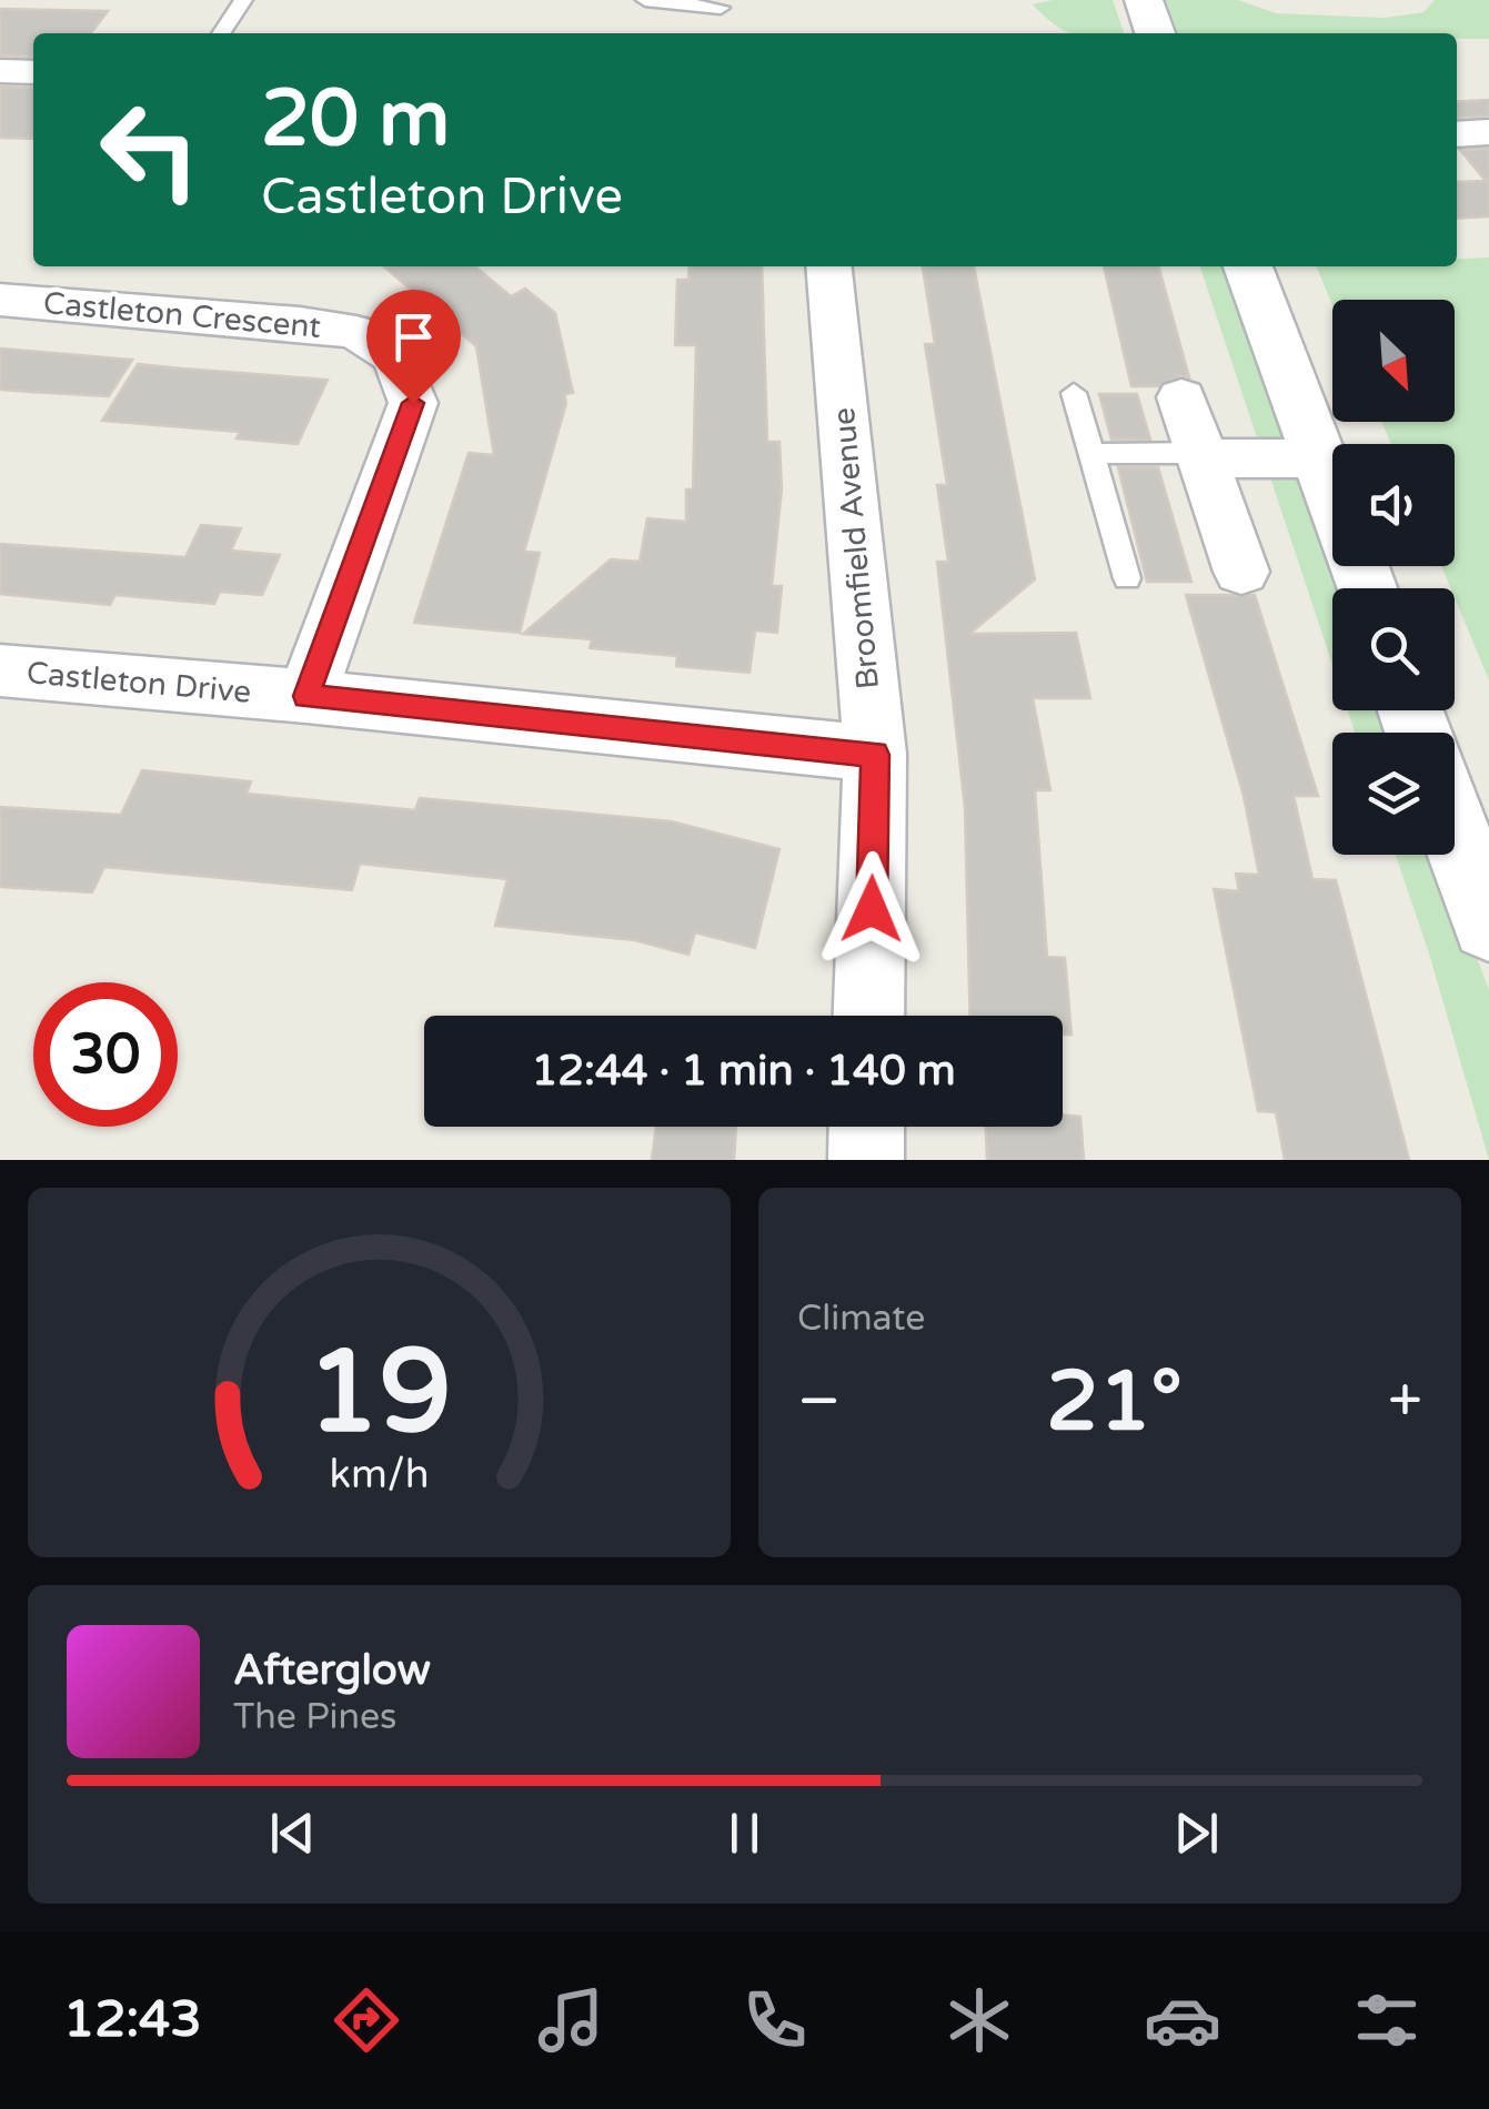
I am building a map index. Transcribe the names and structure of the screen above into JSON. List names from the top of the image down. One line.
{"streets":{"street":["Castleton Crescent","Broomfield Avenue","Castleton Drive"]},"crossings":[["Castleton Crescent","Castleton Drive"],["Broomfield Avenue","Castleton Drive"]],"north":"bottom right","page":{"turn":["20 m","Castleton Drive"],"limit":"30","trip":"12:44 · 1 min · 140 m","tile":"Climate","heat":["−","21°","+"],"song":["Afterglow","The Pines"],"tabs":"12:43","gauge":["19","km/h"]}}
